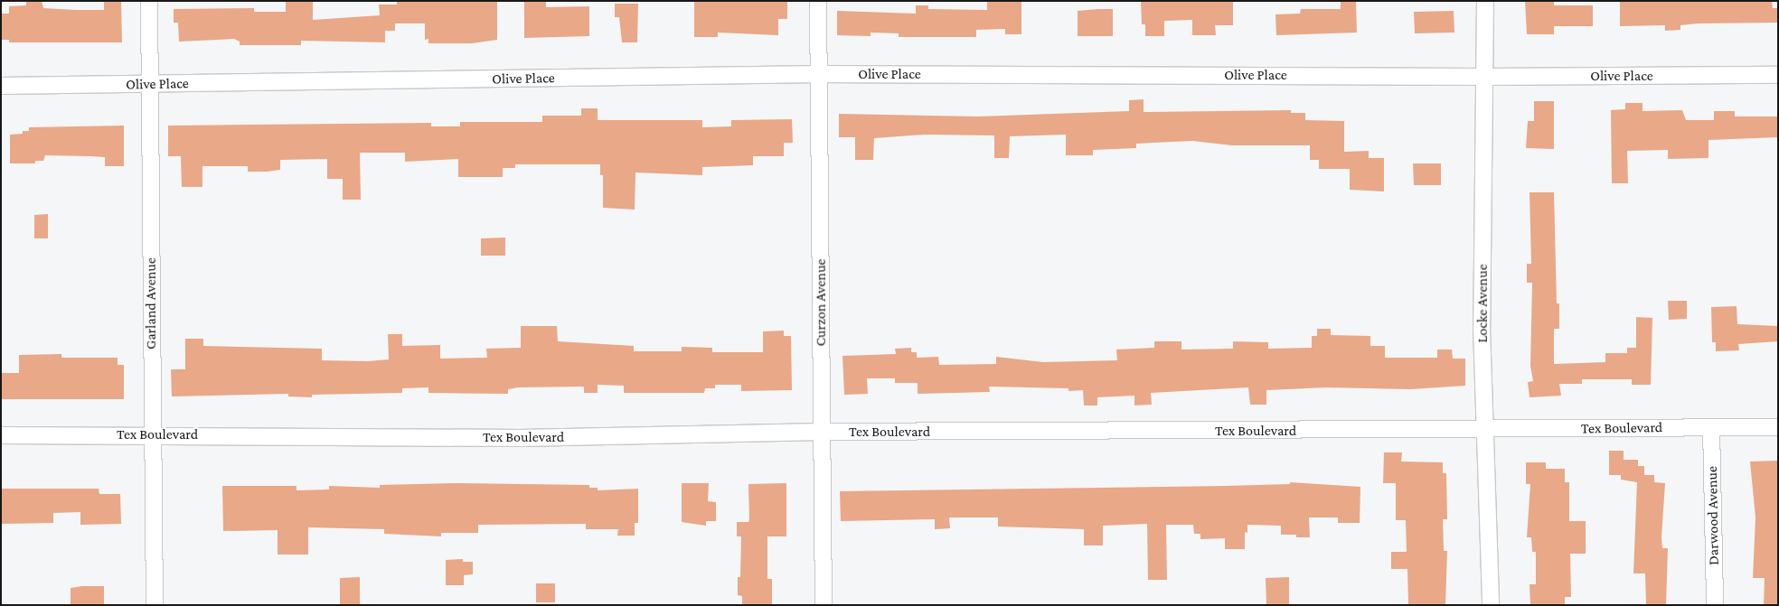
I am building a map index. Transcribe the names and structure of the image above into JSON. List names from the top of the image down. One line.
{"streets":{"street":["Olive Place","Curzon Avenue","Garland Avenue","Locke Avenue","Tex Boulevard","Darwood Avenue"]},"crossings":[["Olive Place","Curzon Avenue"],["Olive Place","Garland Avenue"],["Olive Place","Locke Avenue"],["Curzon Avenue","Tex Boulevard"],["Garland Avenue","Tex Boulevard"],["Locke Avenue","Tex Boulevard"],["Tex Boulevard","Darwood Avenue"]]}
